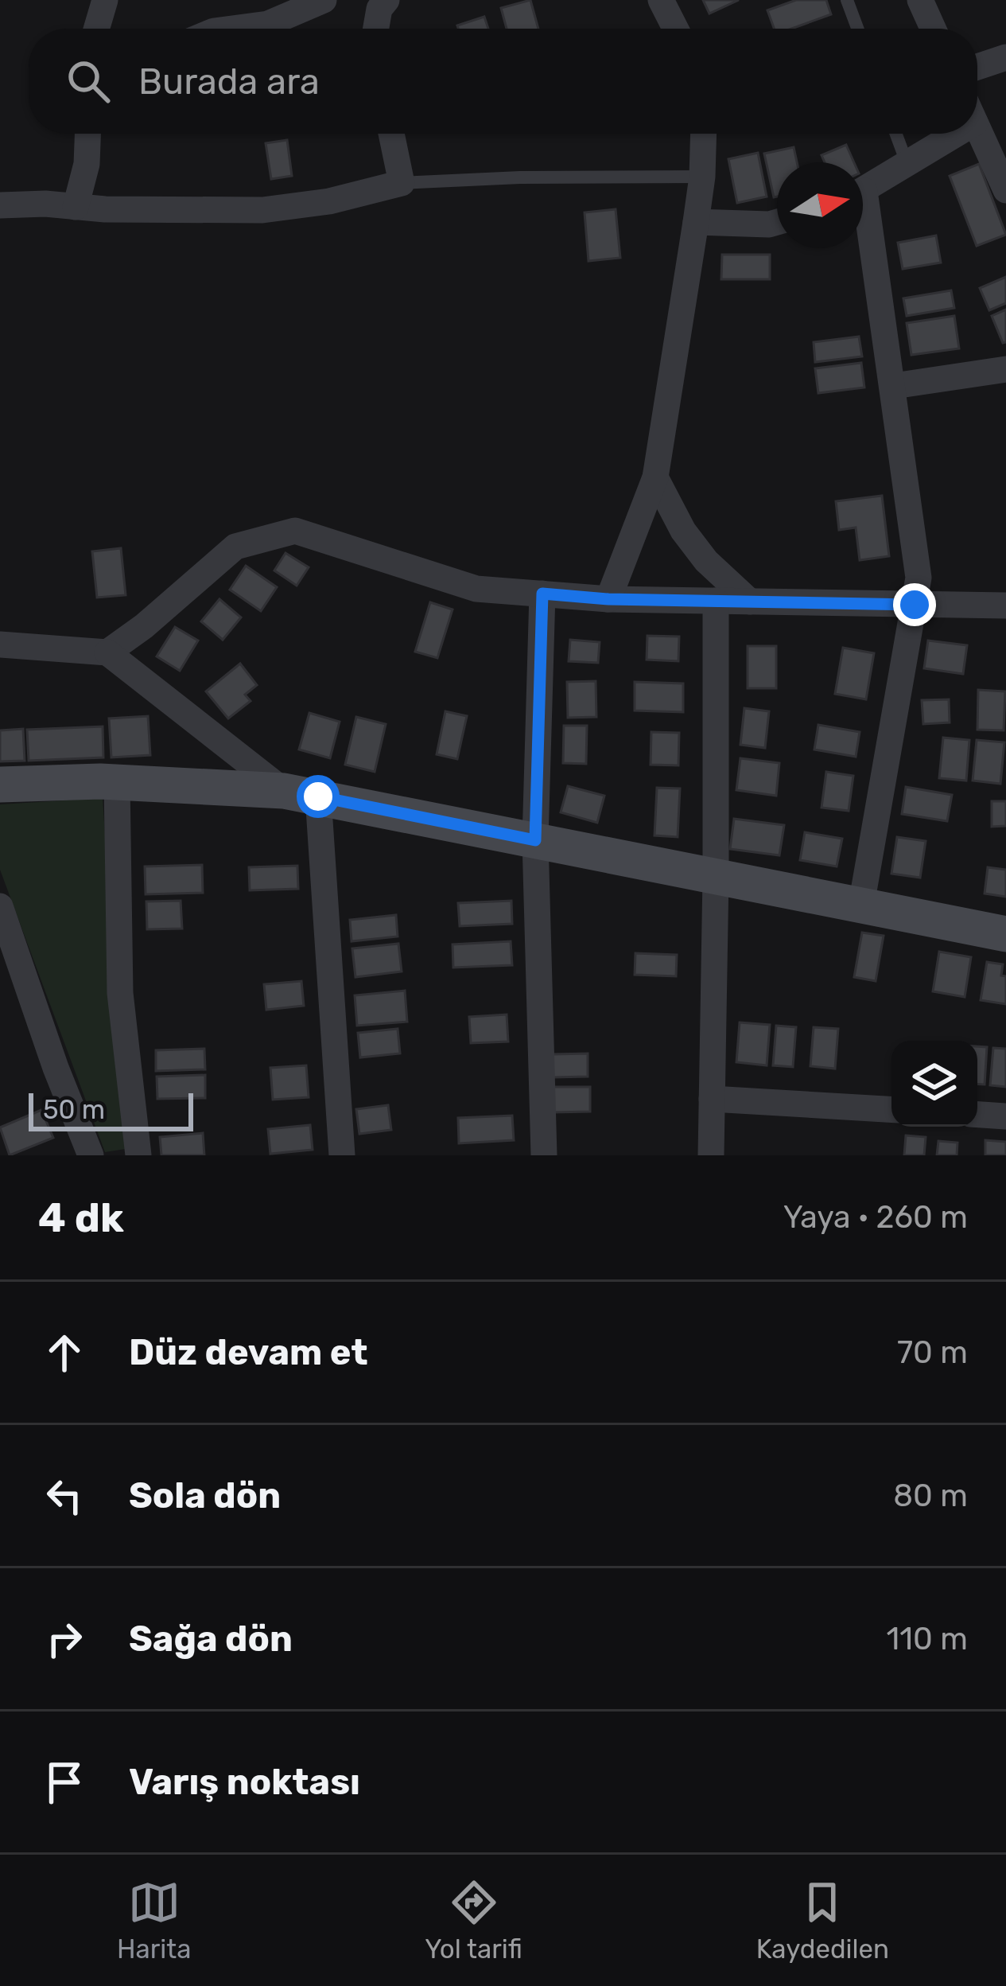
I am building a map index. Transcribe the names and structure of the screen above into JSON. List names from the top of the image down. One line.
{"scale_bar":"50 m","north":"right","page":{"search":"Burada ara","scale":"50 m","heading":["4 dk","Yaya · 260 m"],"list":[["Düz devam et","70 m"],["Sola dön","80 m"],["Sağa dön","110 m"],"Varış noktası"],"nav":["Harita","Yol tarifi","Kaydedilen"]}}
